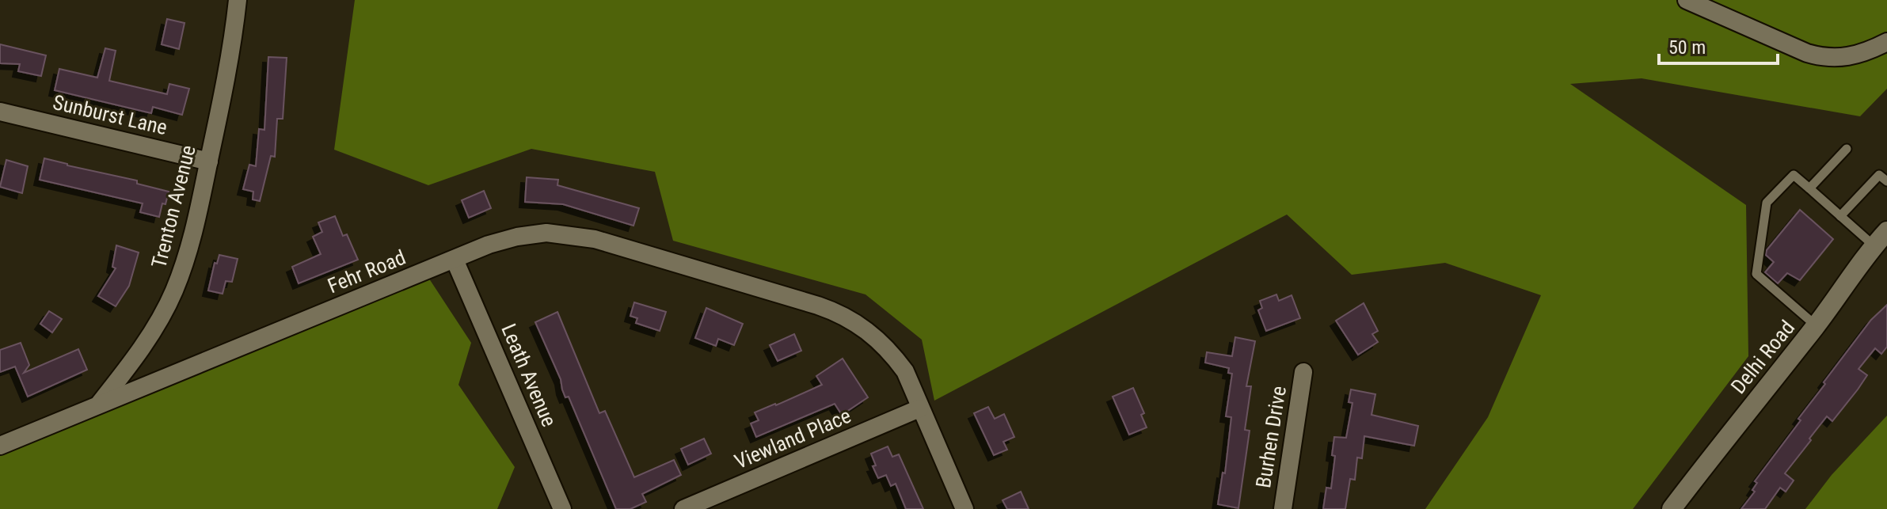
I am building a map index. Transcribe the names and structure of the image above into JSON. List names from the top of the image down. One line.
{"streets":{"street":["Sunburst Lane","Trenton Avenue","Fehr Road","Delhi Road","Leath Avenue","Burhen Drive","Viewland Place"]},"crossings":[["Sunburst Lane","Trenton Avenue"],["Trenton Avenue","Fehr Road"],["Fehr Road","Leath Avenue"],["Fehr Road","Viewland Place"]],"scale_bar":"50 m"}
